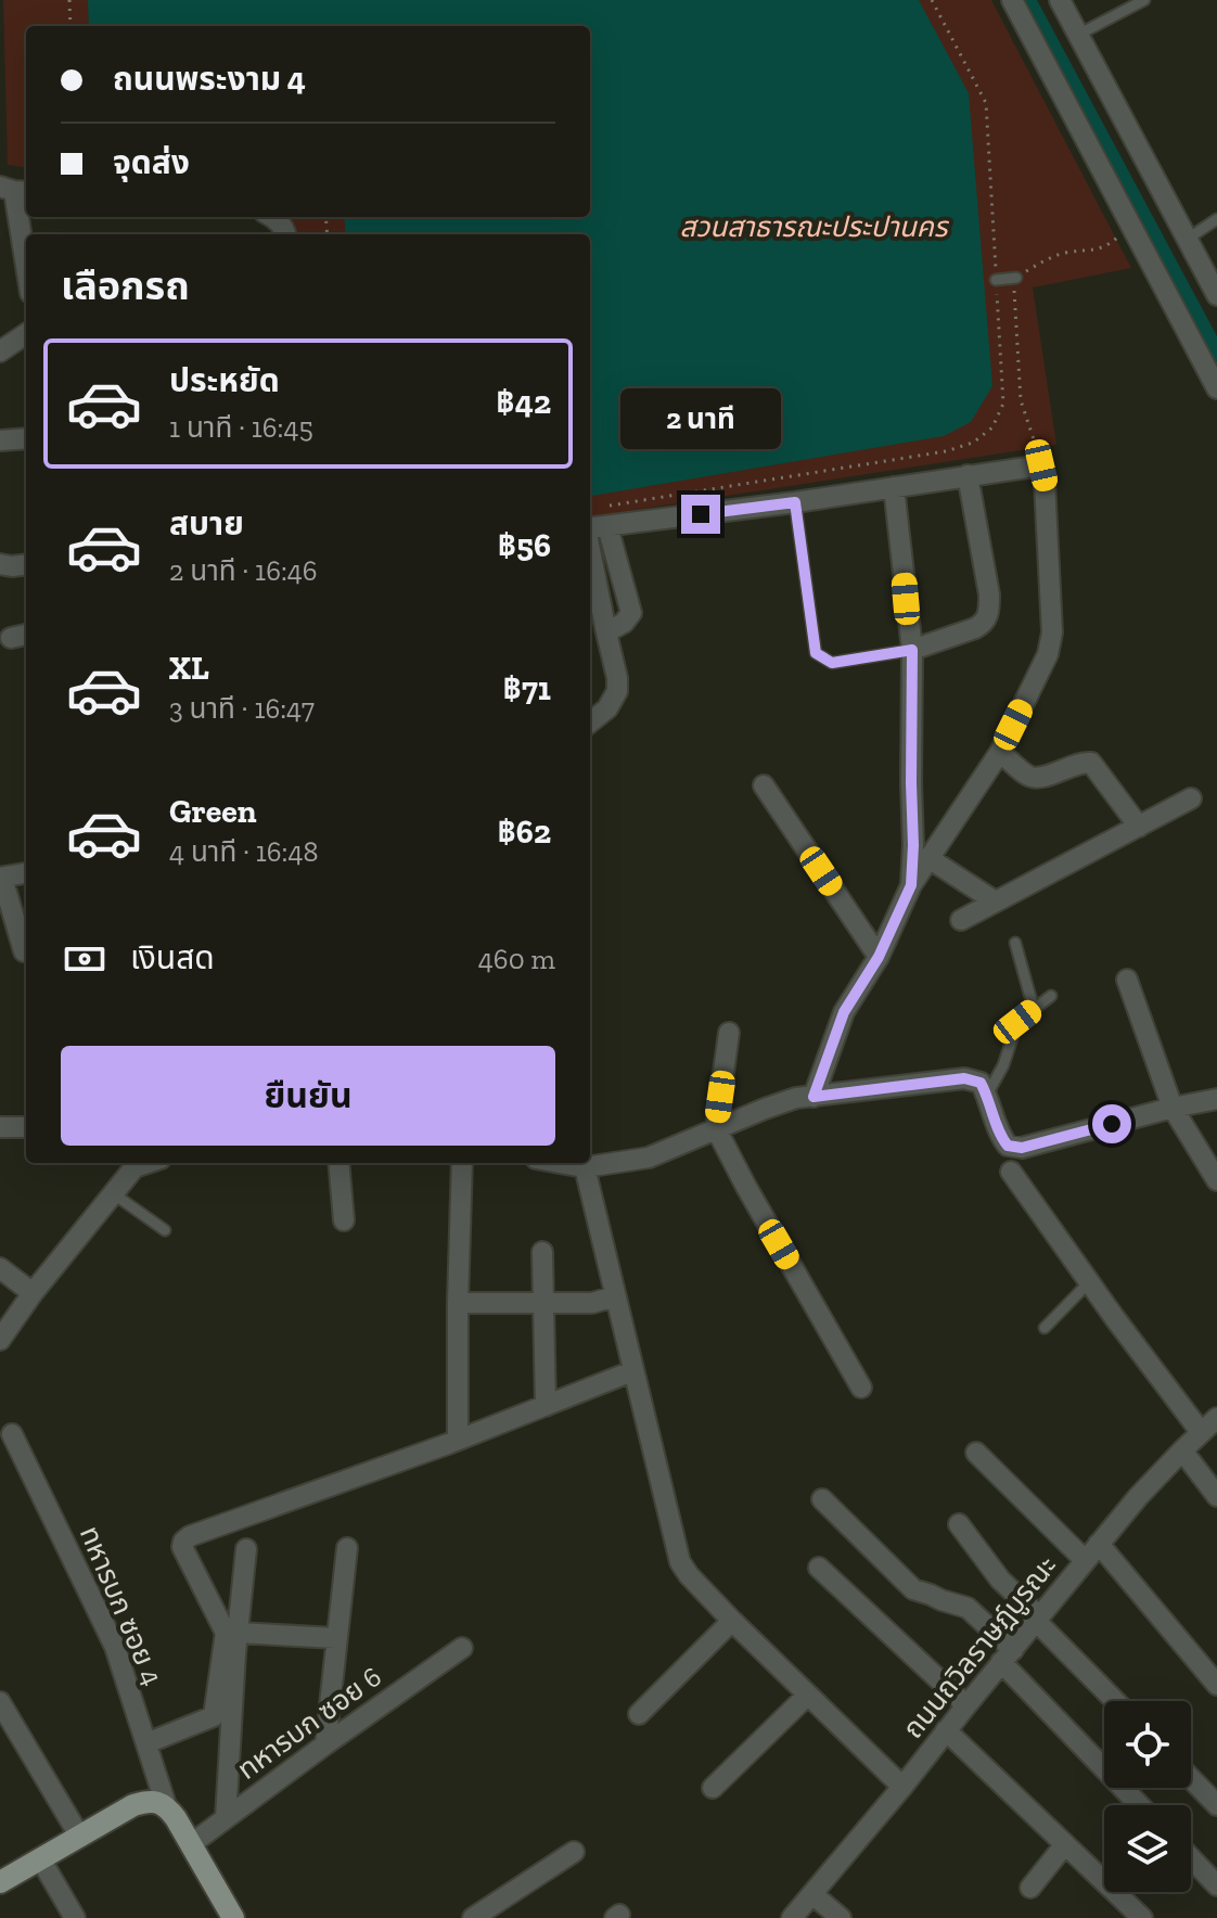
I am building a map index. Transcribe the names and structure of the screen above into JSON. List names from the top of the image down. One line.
{"streets":{"street":["ทหารบก ซอย 4","ถนนถวิลราษฎ์บูรณะ","ทหารบก ซอย 6"]},"parks":["สวนสาธารณะประปานคร"],"page":{"banner":["ถนนพระงาม 4","จุดส่ง"],"heading":"เลือกรถ","list":[{"name":"ประหยัด","note":"1 นาที · 16:45","value":"฿42"},{"name":"สบาย","note":"2 นาที · 16:46","value":"฿56"},{"name":"XL","note":"3 นาที · 16:47","value":"฿71"},{"name":"Green","note":"4 นาที · 16:48","value":"฿62"}],"bubble":"2 นาที","pay":["เงินสด","460 m"],"buttons":"ยืนยัน"}}
